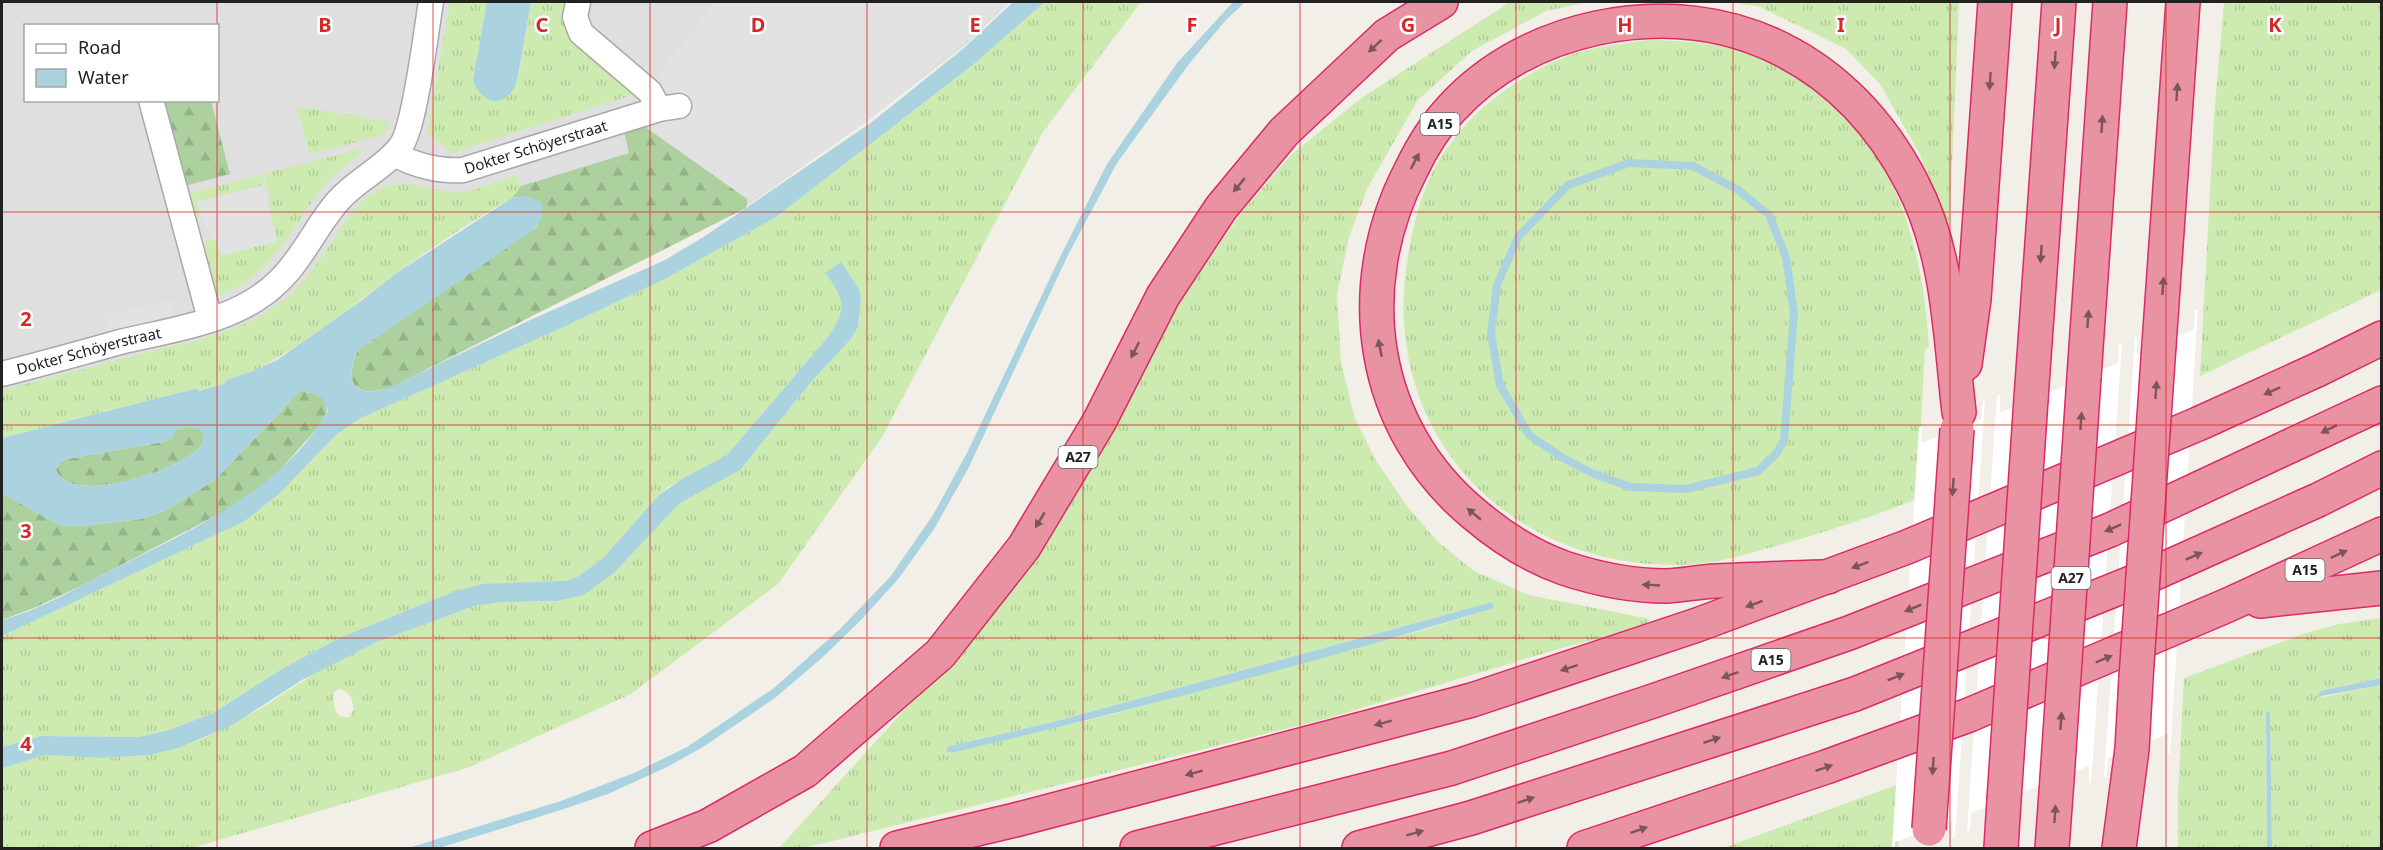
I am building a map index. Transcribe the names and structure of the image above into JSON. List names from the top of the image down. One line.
{"streets":{"highway":["A15","A27"],"street":["Dokter Schöyerstraat"]},"legend":["Road","Water"],"grid":{"columns":["B","C","D","E","F","G","H","I","J","K"],"rows":["2","3","4"]}}
